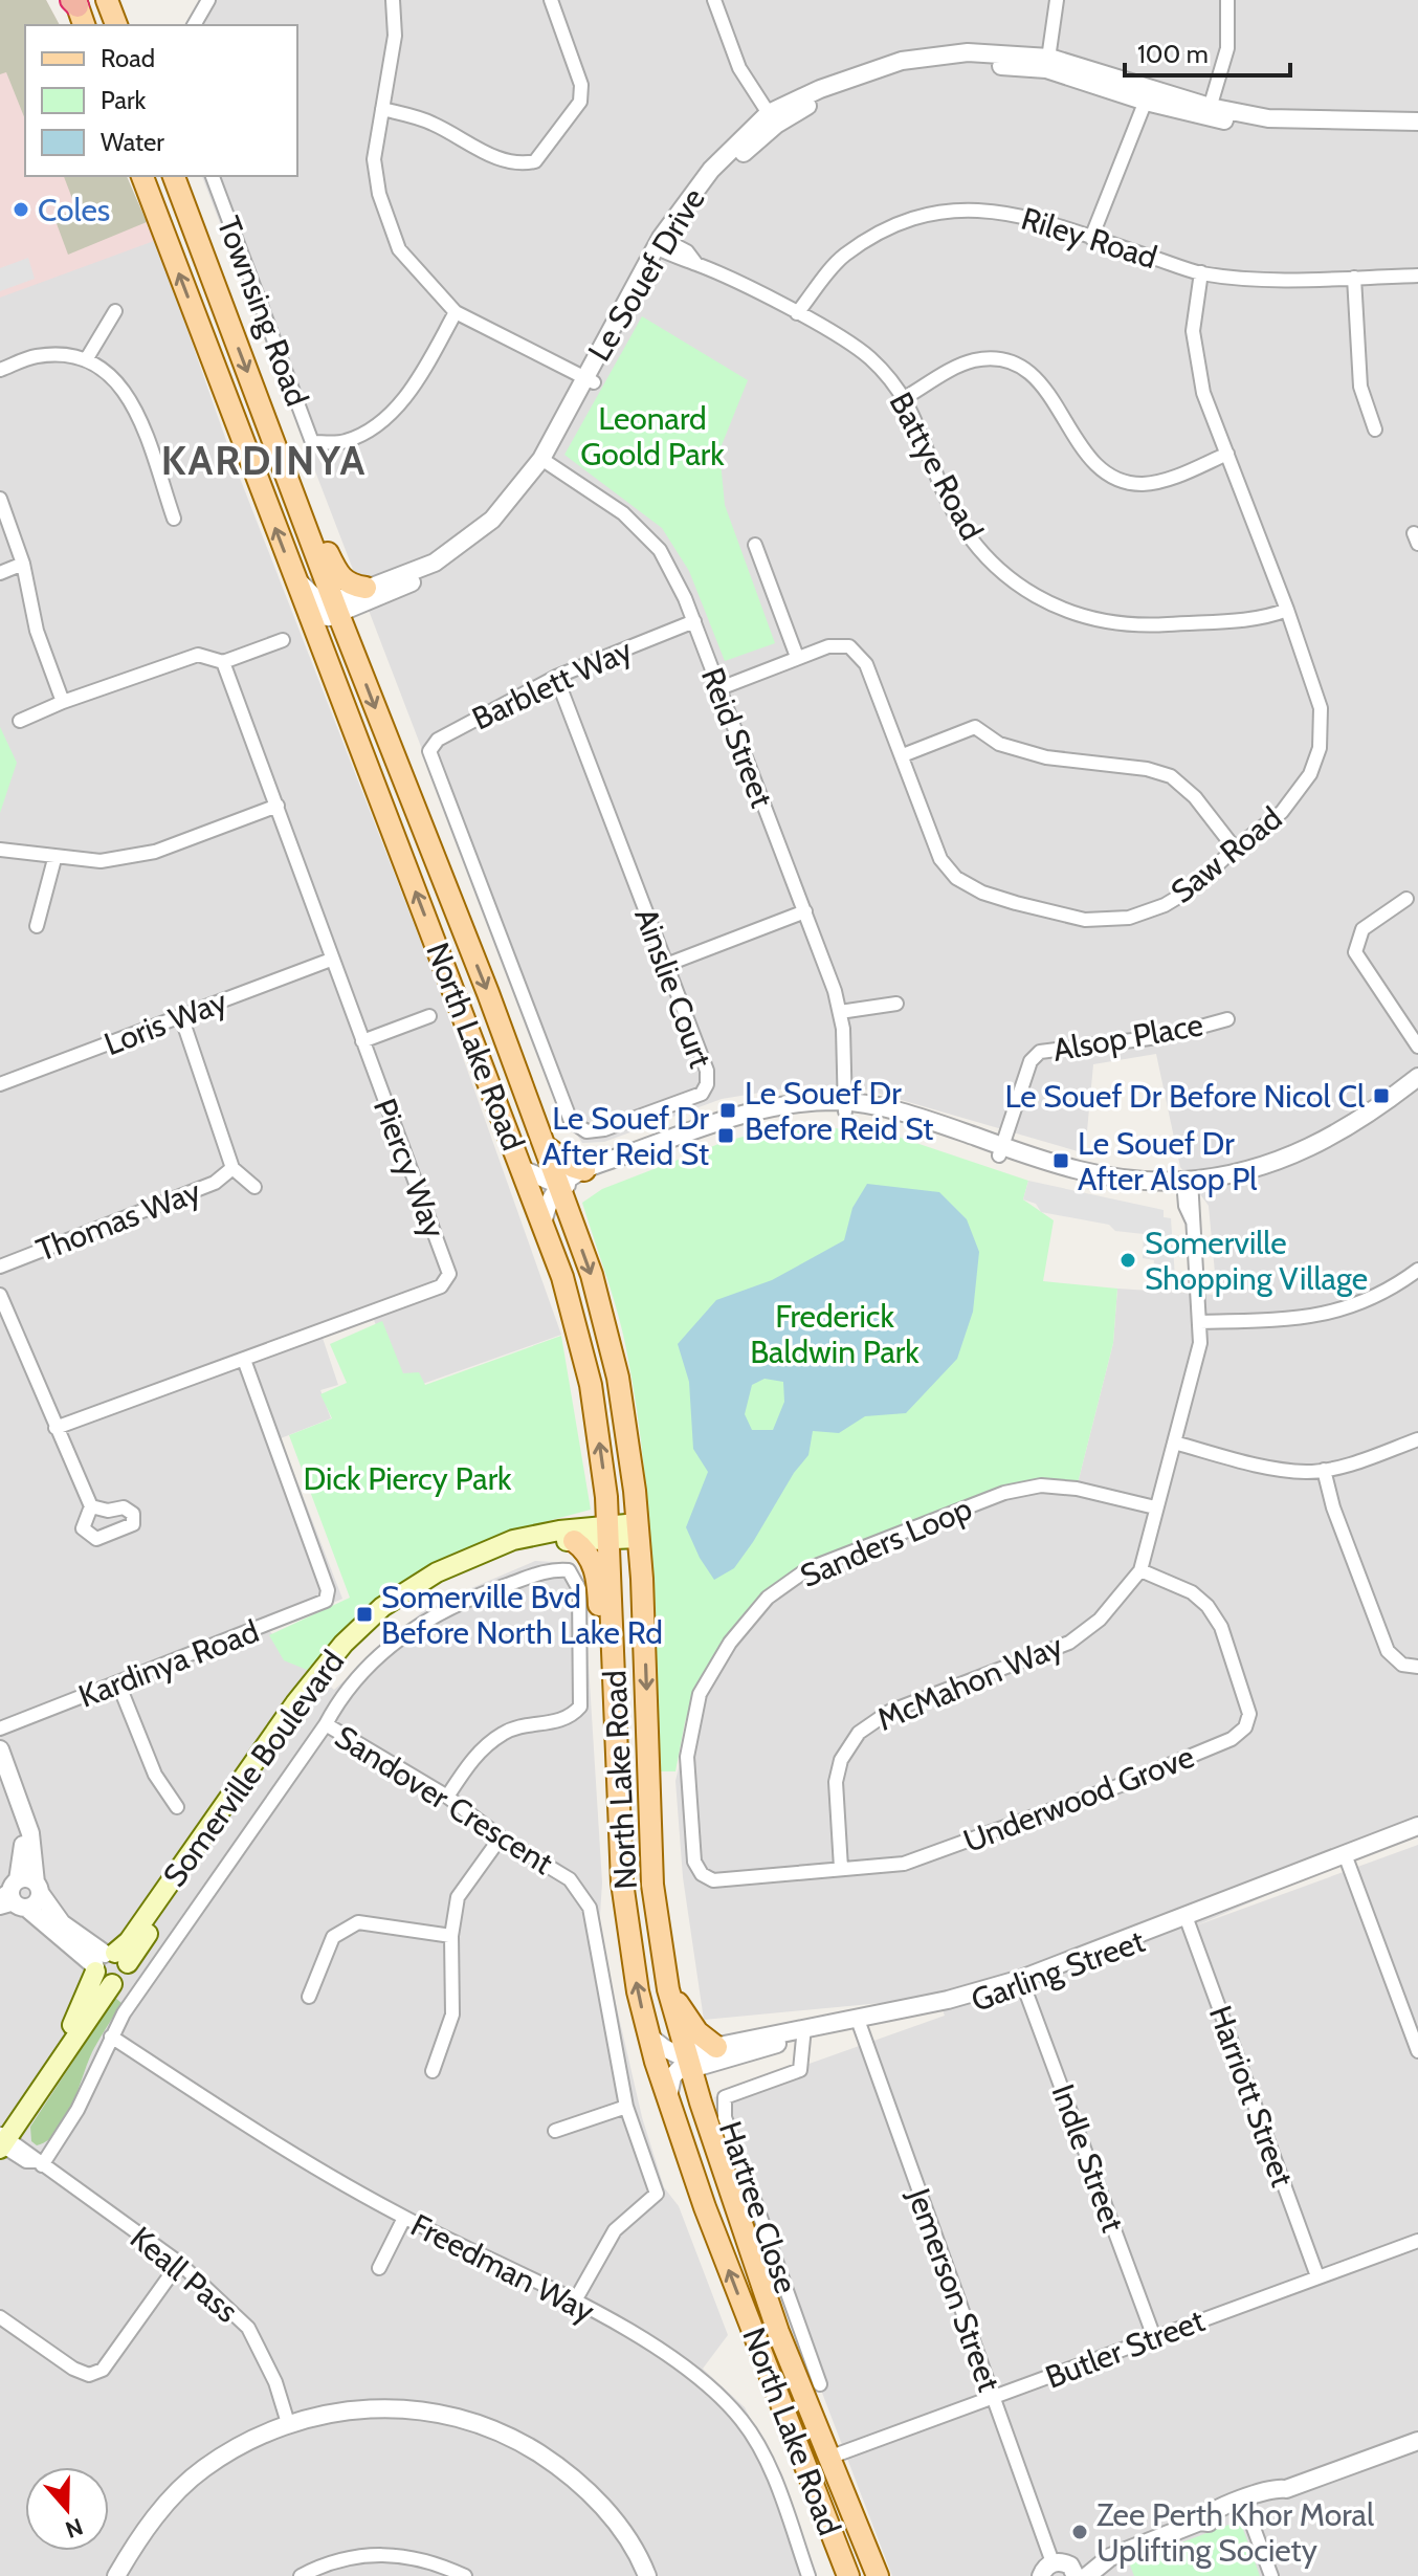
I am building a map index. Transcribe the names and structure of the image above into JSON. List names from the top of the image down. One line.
{"streets":{"main road":["North Lake Road","Somerville Boulevard"],"street":["Riley Road","Le Souef Drive","Townsing Road","Battye Road","Barblett Way","Reid Street","Saw Road","Ainslie Court","Loris Way","Alsop Place","Piercy Way","Thomas Way","Sanders Loop","Kardinya Road","McMahon Way","Underwood Grove","Sandover Crescent","Garling Street","Harriott Street","Indle Street","Hartree Close","Freedman Way","Keall Pass","Jemerson Street","Butler Street"]},"crossings":[["Riley Road","Battye Road"],["Riley Road","Saw Road"],["Le Souef Drive","Battye Road"],["Le Souef Drive","Reid Street"],["Le Souef Drive","North Lake Road"],["Battye Road","Saw Road"],["Barblett Way","Reid Street"],["Barblett Way","Ainslie Court"],["Reid Street","Saw Road"],["Loris Way","Piercy Way"],["Loris Way","Thomas Way"],["North Lake Road","Somerville Boulevard"],["North Lake Road","Garling Street"],["North Lake Road","Butler Street"],["Piercy Way","Kardinya Road"],["Sanders Loop","McMahon Way"],["Sanders Loop","Underwood Grove"],["McMahon Way","Underwood Grove"],["Somerville Boulevard","Keall Pass"],["Sandover Crescent","Freedman Way"],["Sandover Crescent","Keall Pass"],["Garling Street","Harriott Street"],["Garling Street","Indle Street"],["Garling Street","Hartree Close"],["Garling Street","Jemerson Street"],["Harriott Street","Butler Street"],["Indle Street","Butler Street"],["Jemerson Street","Butler Street"]],"districts":["KARDINYA"],"parks":["Leonard Goold Park","Frederick Baldwin Park","Dick Piercy Park"],"places":{"other":["Coles","Somerville Shopping Village","Zee Perth Khor Moral Uplifting Society"],"transit":["Le Souef Dr Before Nicol Cl","Le Souef Dr Before Reid St","Le Souef Dr After Reid St","Le Souef Dr After Alsop Pl","Somerville Bvd Before North Lake Rd"]},"legend":["Road","Park","Water"],"scale_bar":"100 m","north":"bottom"}
